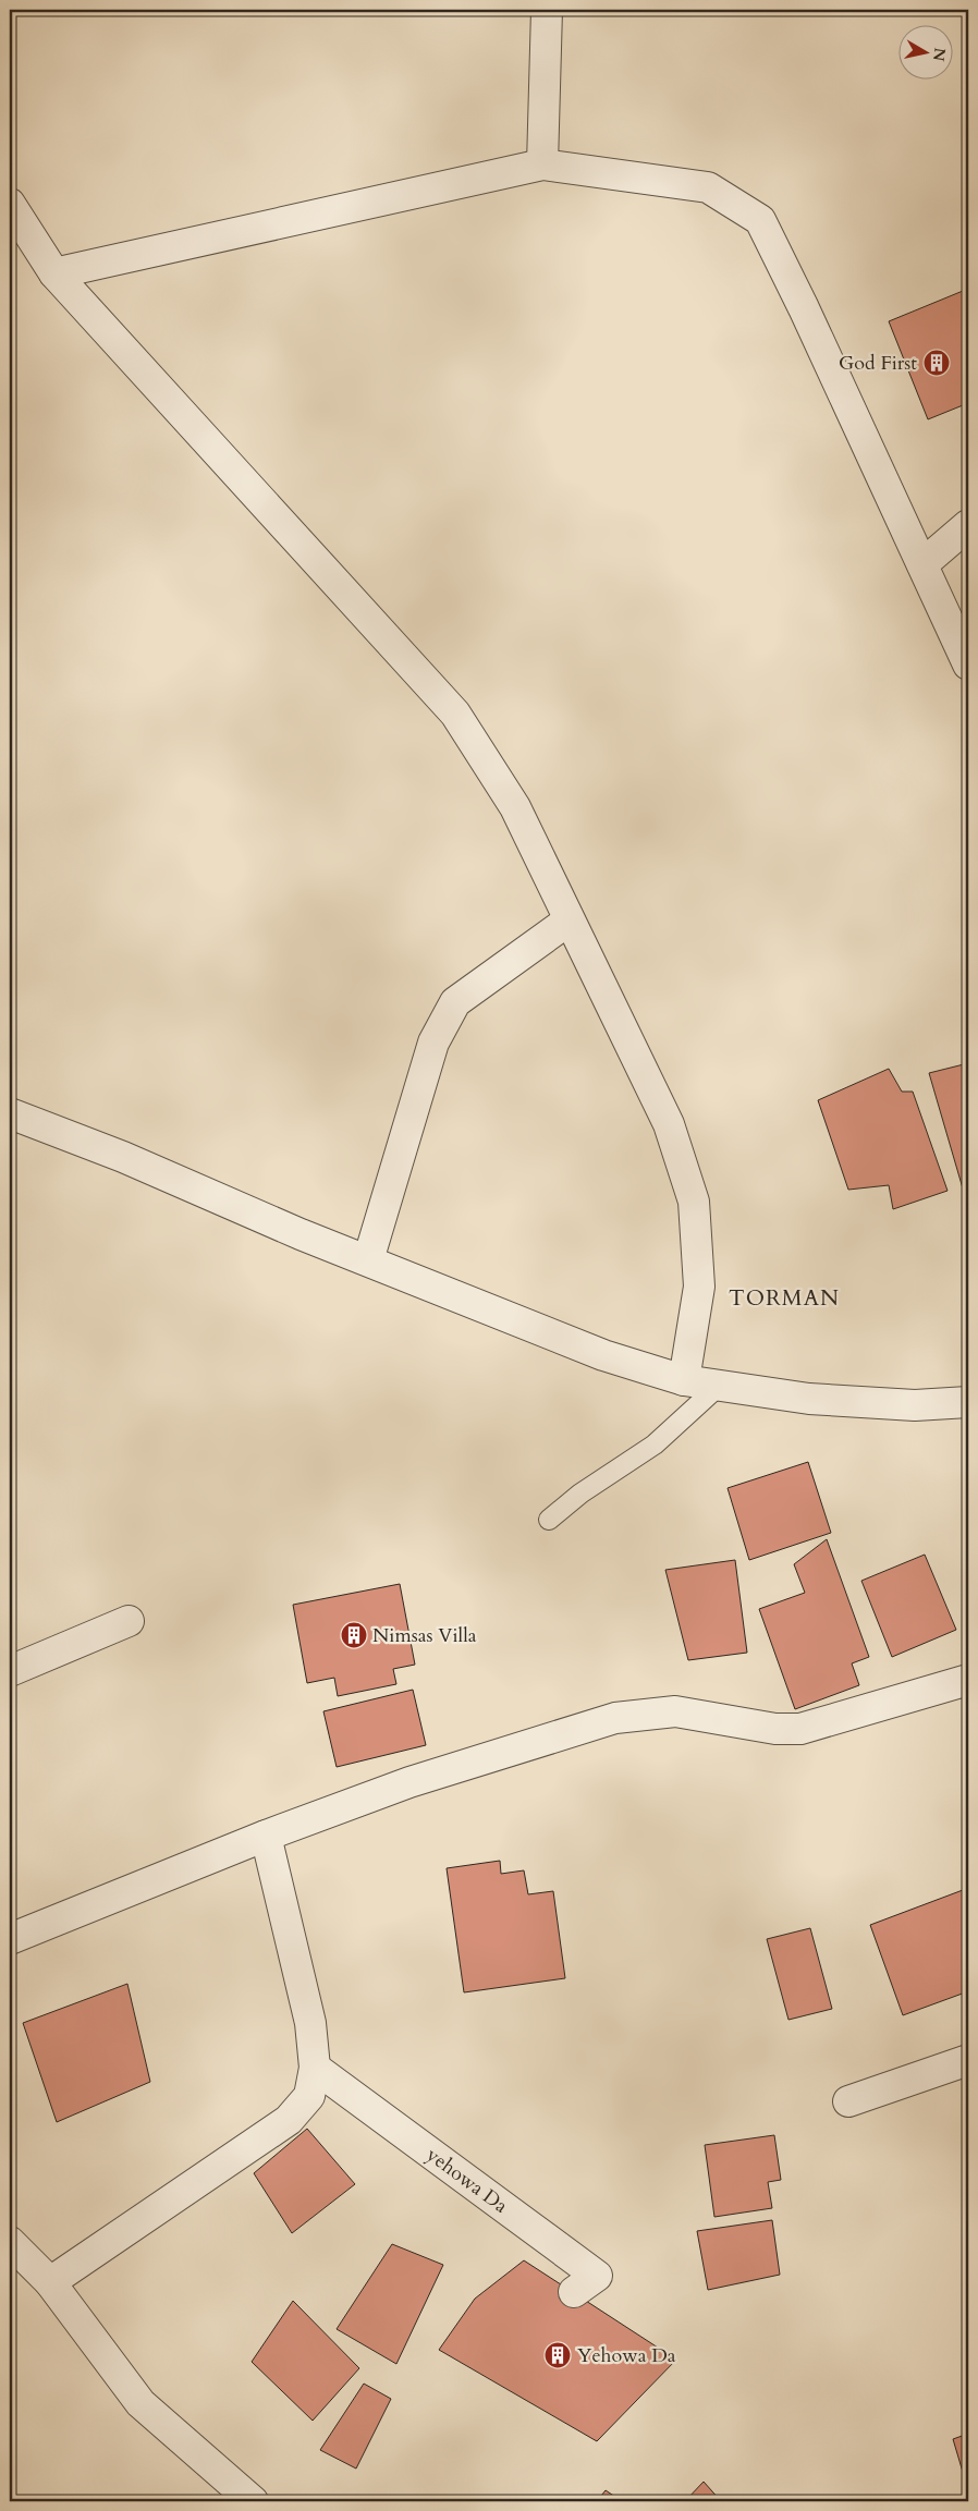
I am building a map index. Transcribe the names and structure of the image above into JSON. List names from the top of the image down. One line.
{"streets":{"street":["yehowa Da"]},"districts":["TORMAN"],"places":{"building":["God First","Nimsas Villa","Yehowa Da"]},"north":"right"}
